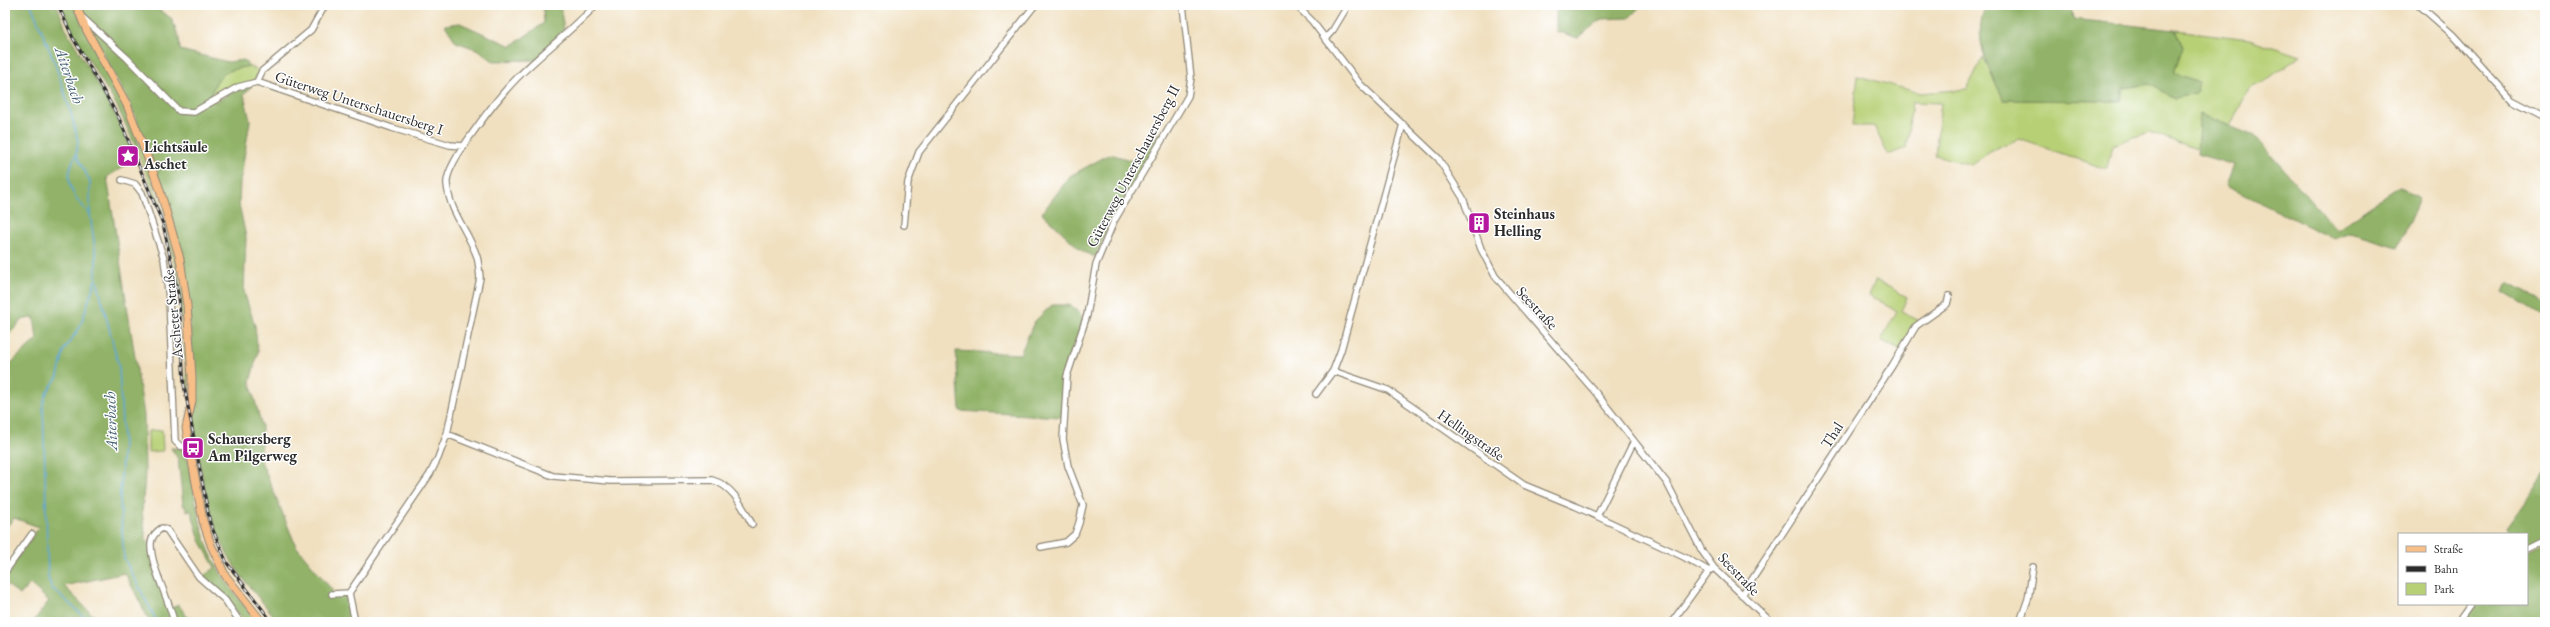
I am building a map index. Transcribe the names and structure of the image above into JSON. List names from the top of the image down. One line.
{"streets":{"main road":["Ascheter Straße"],"street":["Güterweg Unterschauersberg I","Güterweg Unterschauersberg II","Seestraße","Hellingstraße","Thal"]},"crossings":[["Seestraße","Hellingstraße"],["Seestraße","Thal"]],"water":["Aiterbach"],"places":{"place":["Lichtsäule Aschet"],"building":["Steinhaus Helling"],"bus stop":["Schauersberg Am Pilgerweg"]},"legend":["Straße","Bahn","Park"]}
